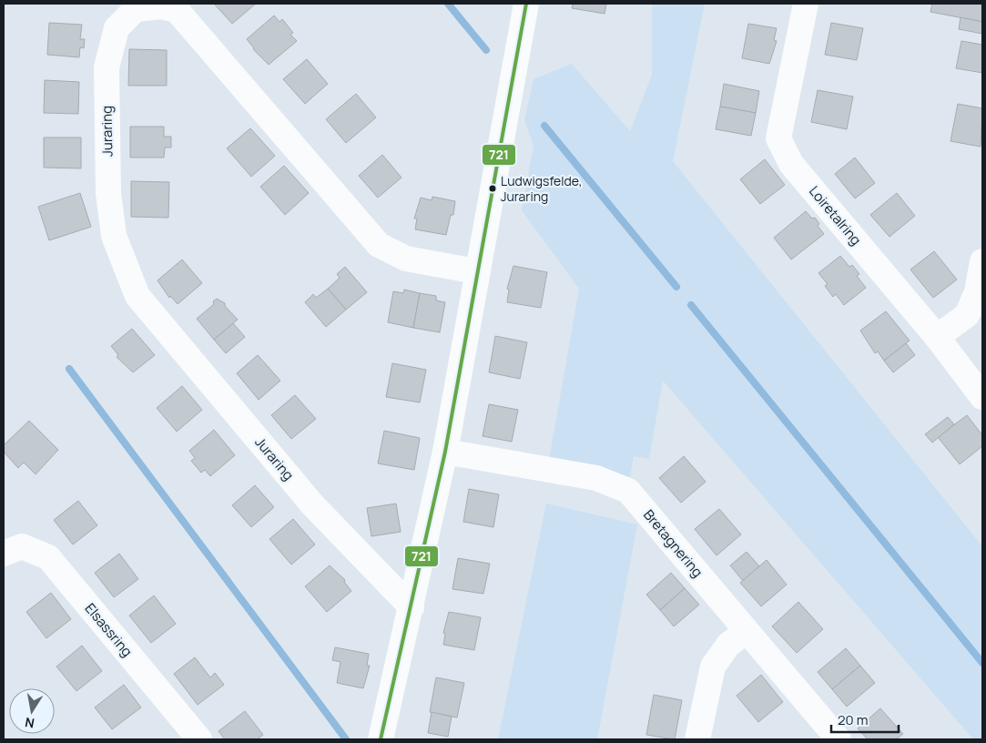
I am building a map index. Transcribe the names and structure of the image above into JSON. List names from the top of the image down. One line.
{"streets":{"street":["Juraring","Loiretalring","Bretagnering","Elsassring"]},"places":["Ludwigsfelde, Juraring"],"lines":["transit line 721"],"scale_bar":"20 m","north":"bottom"}
